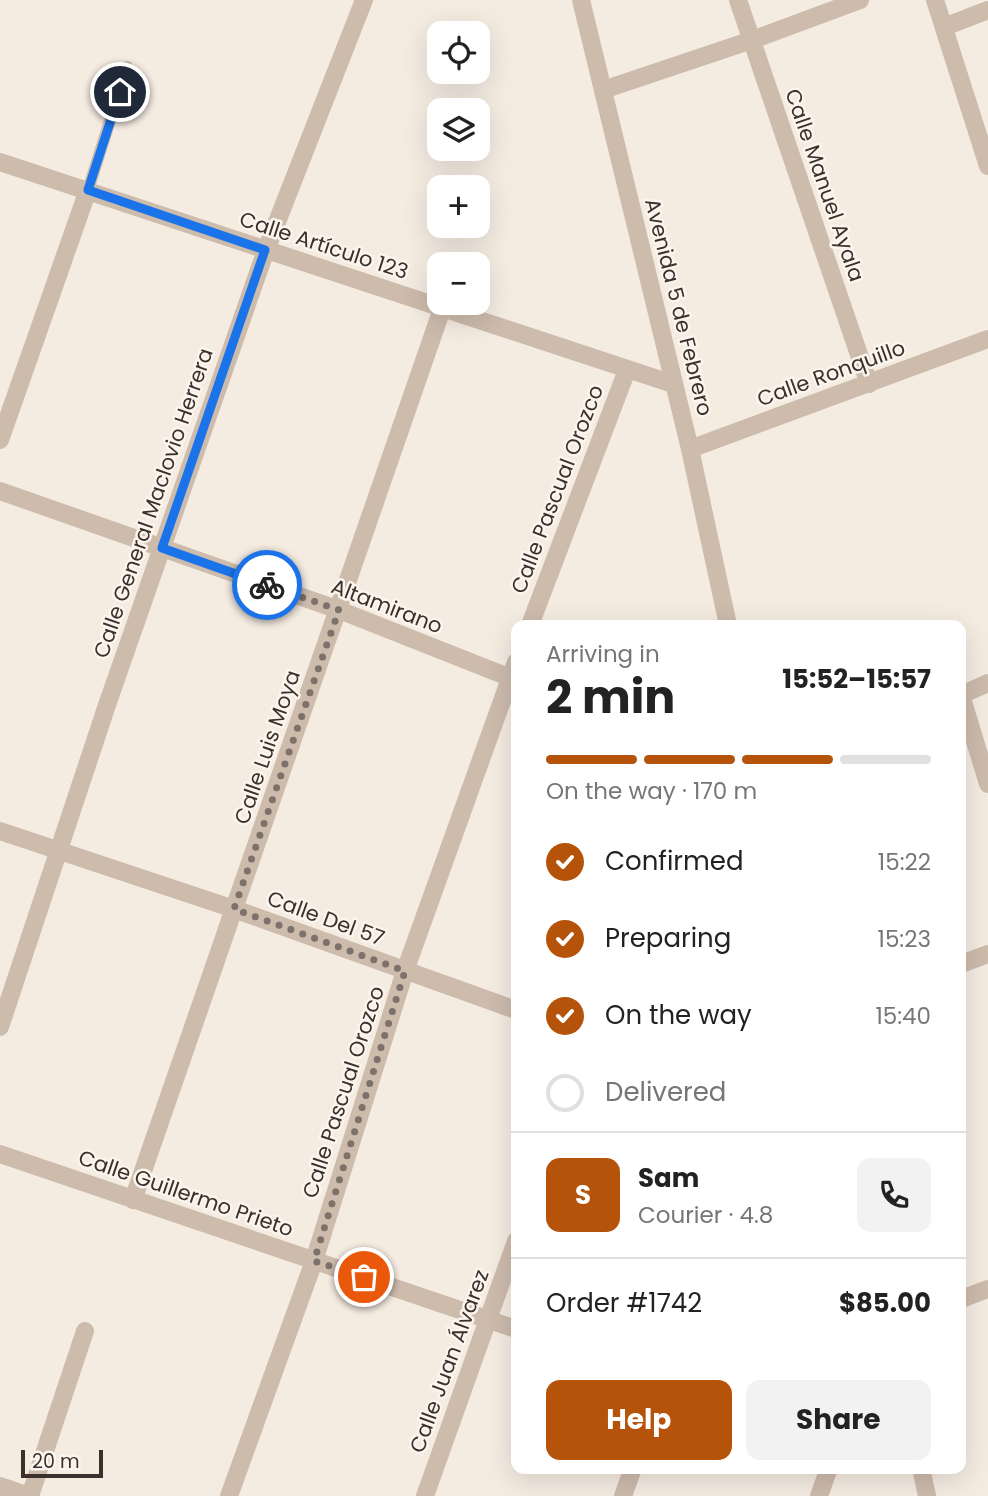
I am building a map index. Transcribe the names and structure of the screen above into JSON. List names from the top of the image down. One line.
{"streets":{"street":["Calle Manuel Ayala","Calle Artículo 123","Avenida 5 de Febrero","Calle Ronquillo","Calle Pascual Orozco","Calle General Maclovio Herrera","Altamirano","Calle Luis Moya","Calle Del 57","Calle Guillermo Prieto","Calle Juan Álvarez"]},"crossings":[["Calle Manuel Ayala","Calle Ronquillo"],["Calle Artículo 123","Avenida 5 de Febrero"],["Calle Artículo 123","Calle Pascual Orozco"],["Calle Artículo 123","Calle General Maclovio Herrera"],["Avenida 5 de Febrero","Calle Ronquillo"],["Calle Pascual Orozco","Calle Del 57"],["Calle Pascual Orozco","Calle Guillermo Prieto"],["Calle General Maclovio Herrera","Altamirano"],["Calle General Maclovio Herrera","Calle Del 57"],["Altamirano","Calle Luis Moya"],["Calle Luis Moya","Calle Del 57"],["Calle Luis Moya","Calle Guillermo Prieto"],["Calle Guillermo Prieto","Calle Juan Álvarez"]],"scale_bar":"20 m","page":{"map_buttons":["+","−"],"heading":["2 min","Arriving in","15:52–15:57"],"panel":["Sam","Courier · 4.8","Order #1742","$85.00"],"bar":"On the way · 170 m","list":[["Confirmed","15:22"],["Preparing","15:23"],["On the way","15:40"],"Delivered"],"round":"S","buttons":["Help","Share"],"scale":"20 m"}}
